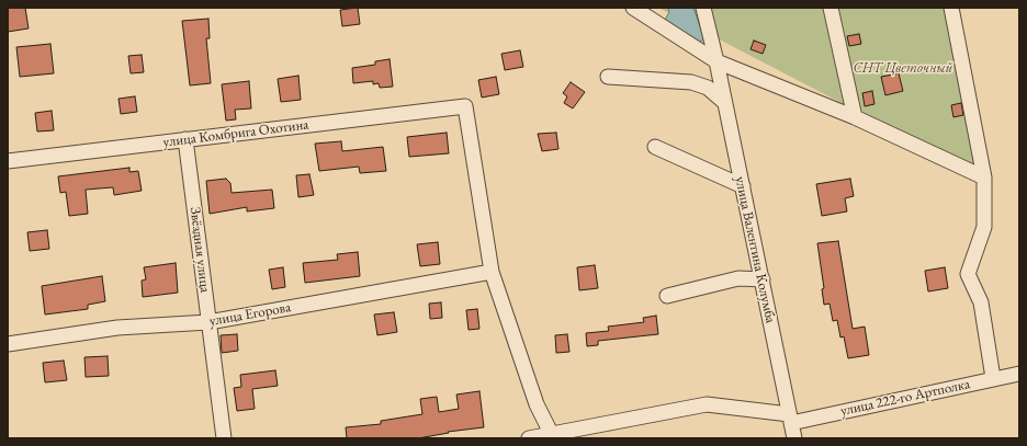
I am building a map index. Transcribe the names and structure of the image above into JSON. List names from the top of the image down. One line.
{"streets":{"street":["улица Комбрига Охотина","Звёздная улица","улица Валентина Колумба","улица Егорова","улица 222-го Артполка"]},"crossings":[["улица Комбрига Охотина","Звёздная улица"],["улица Комбрига Охотина","улица Егорова"],["Звёздная улица","улица Егорова"],["улица Валентина Колумба","улица 222-го Артполка"]],"parks":["СНТ Цветочный"]}
